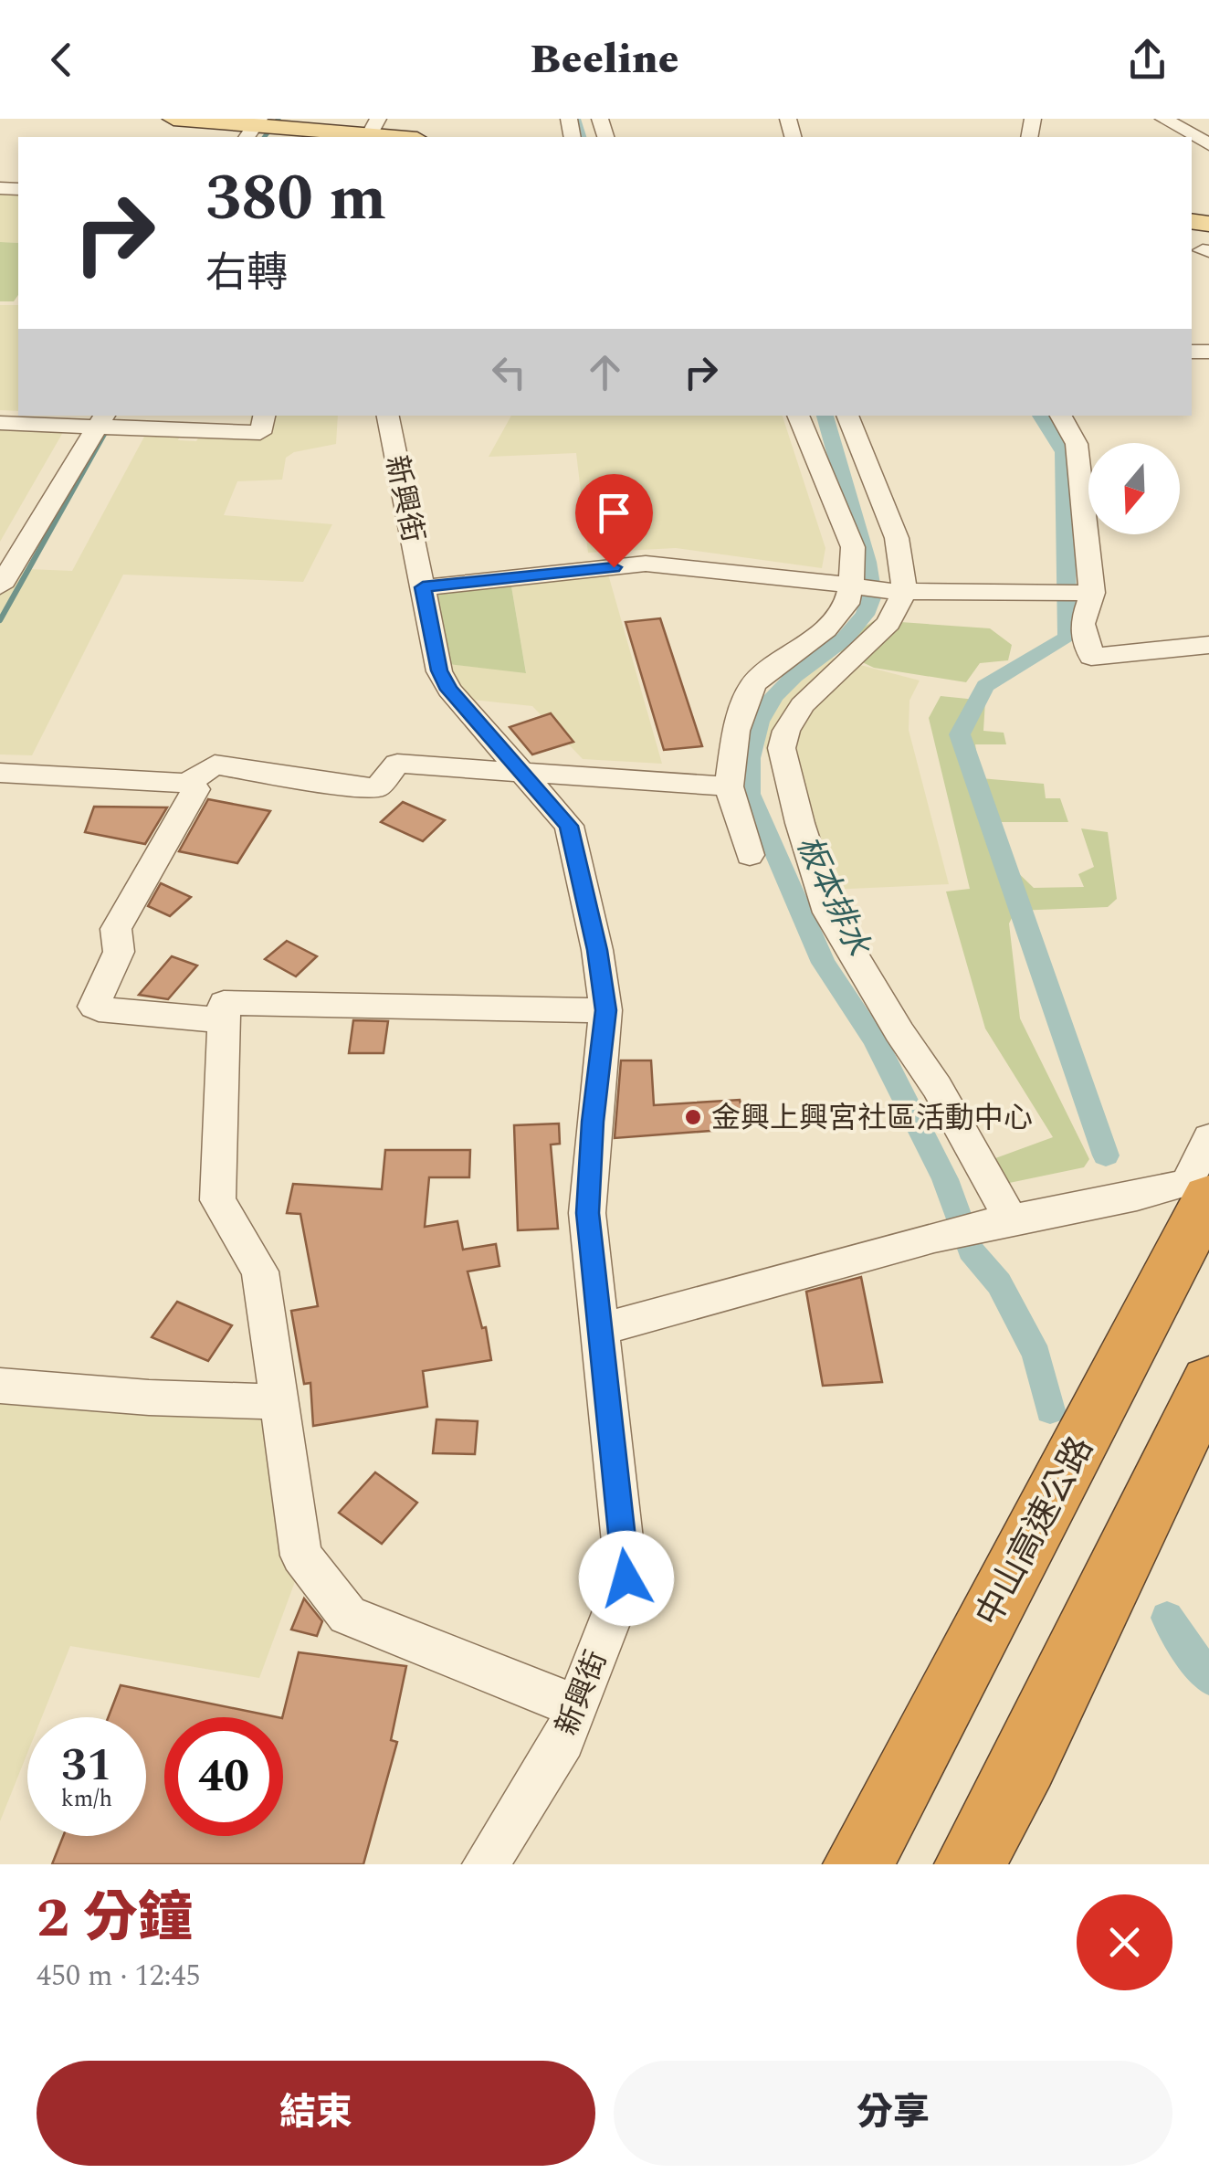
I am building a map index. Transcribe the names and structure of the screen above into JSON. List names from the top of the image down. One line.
{"streets":{"highway":["中山高速公路"],"street":["新興街"]},"water":["板本排水"],"places":["金興上興宮社區活動中心"],"north":"bottom","page":{"header":"Beeline","turn":["380 m","右轉"],"speed":"31 km/h","limit":"40","heading":["2 分鐘","450 m · 12:45"],"buttons":["結束","分享"]}}
